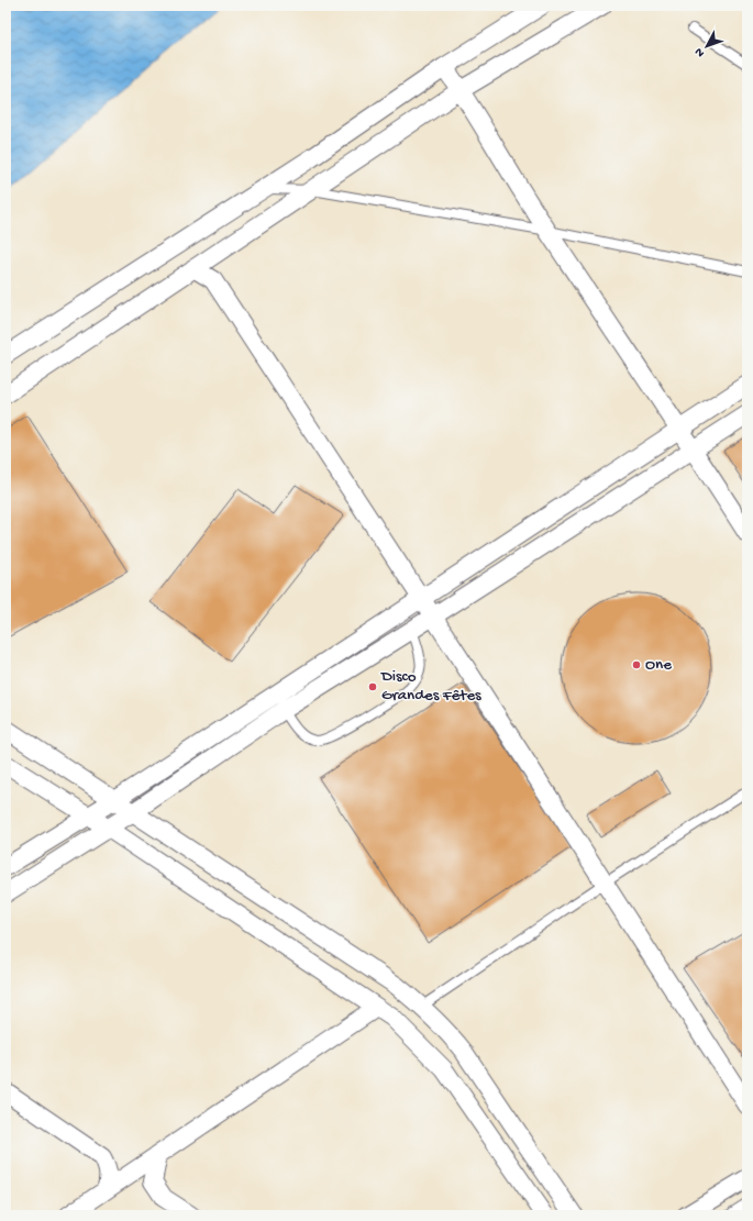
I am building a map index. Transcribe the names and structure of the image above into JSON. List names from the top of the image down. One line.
{"places":["One","Disco Grandes Fêtes"],"north":"bottom left"}
